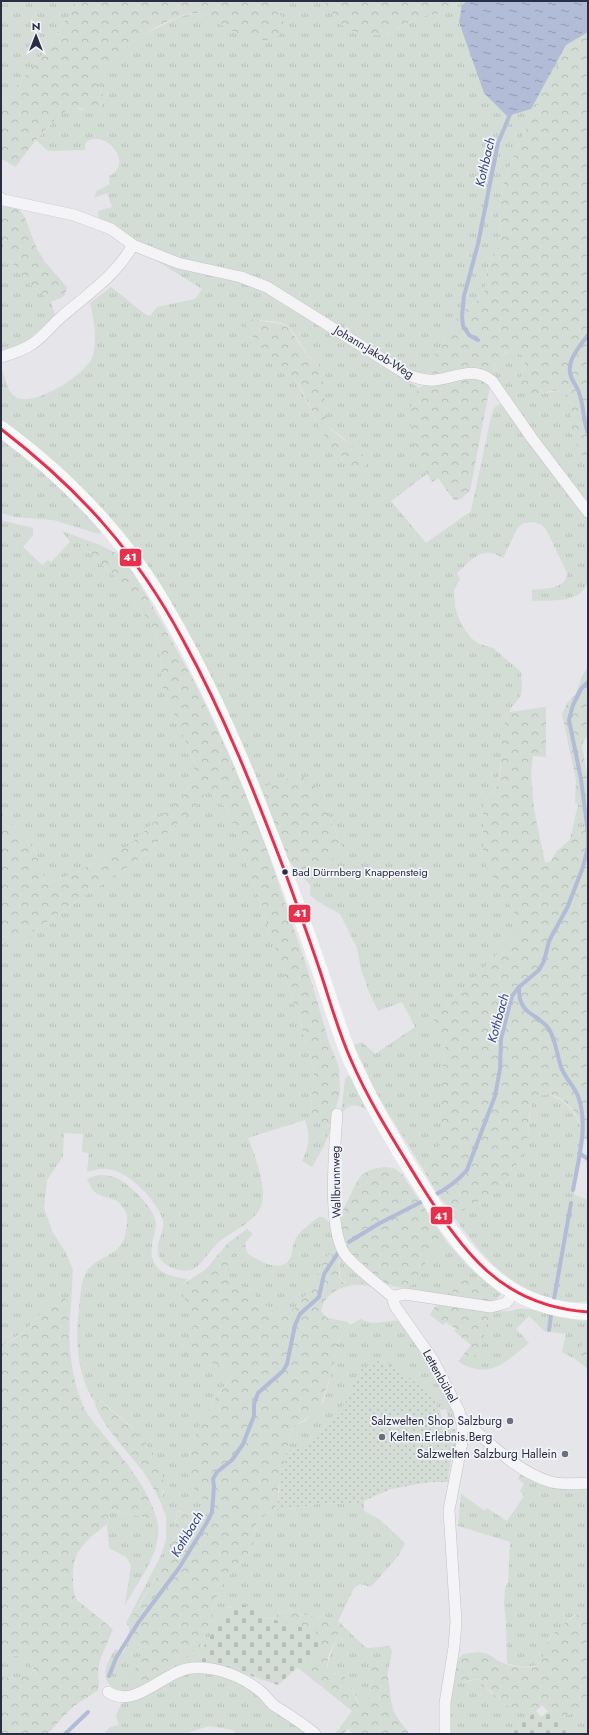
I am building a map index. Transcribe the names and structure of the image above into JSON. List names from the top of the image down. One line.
{"streets":{"street":["Johann-Jakob-Weg","Wallbrunnweg","Lettenbühel"]},"crossings":[["Wallbrunnweg","Lettenbühel"]],"water":["Kothbach"],"places":["Bad Dürrnberg Knappensteig","Salzwelten Shop Salzburg","Kelten.Erlebnis.Berg","Salzwelten Salzburg Hallein"],"lines":["transit line 41"],"north":"top"}
